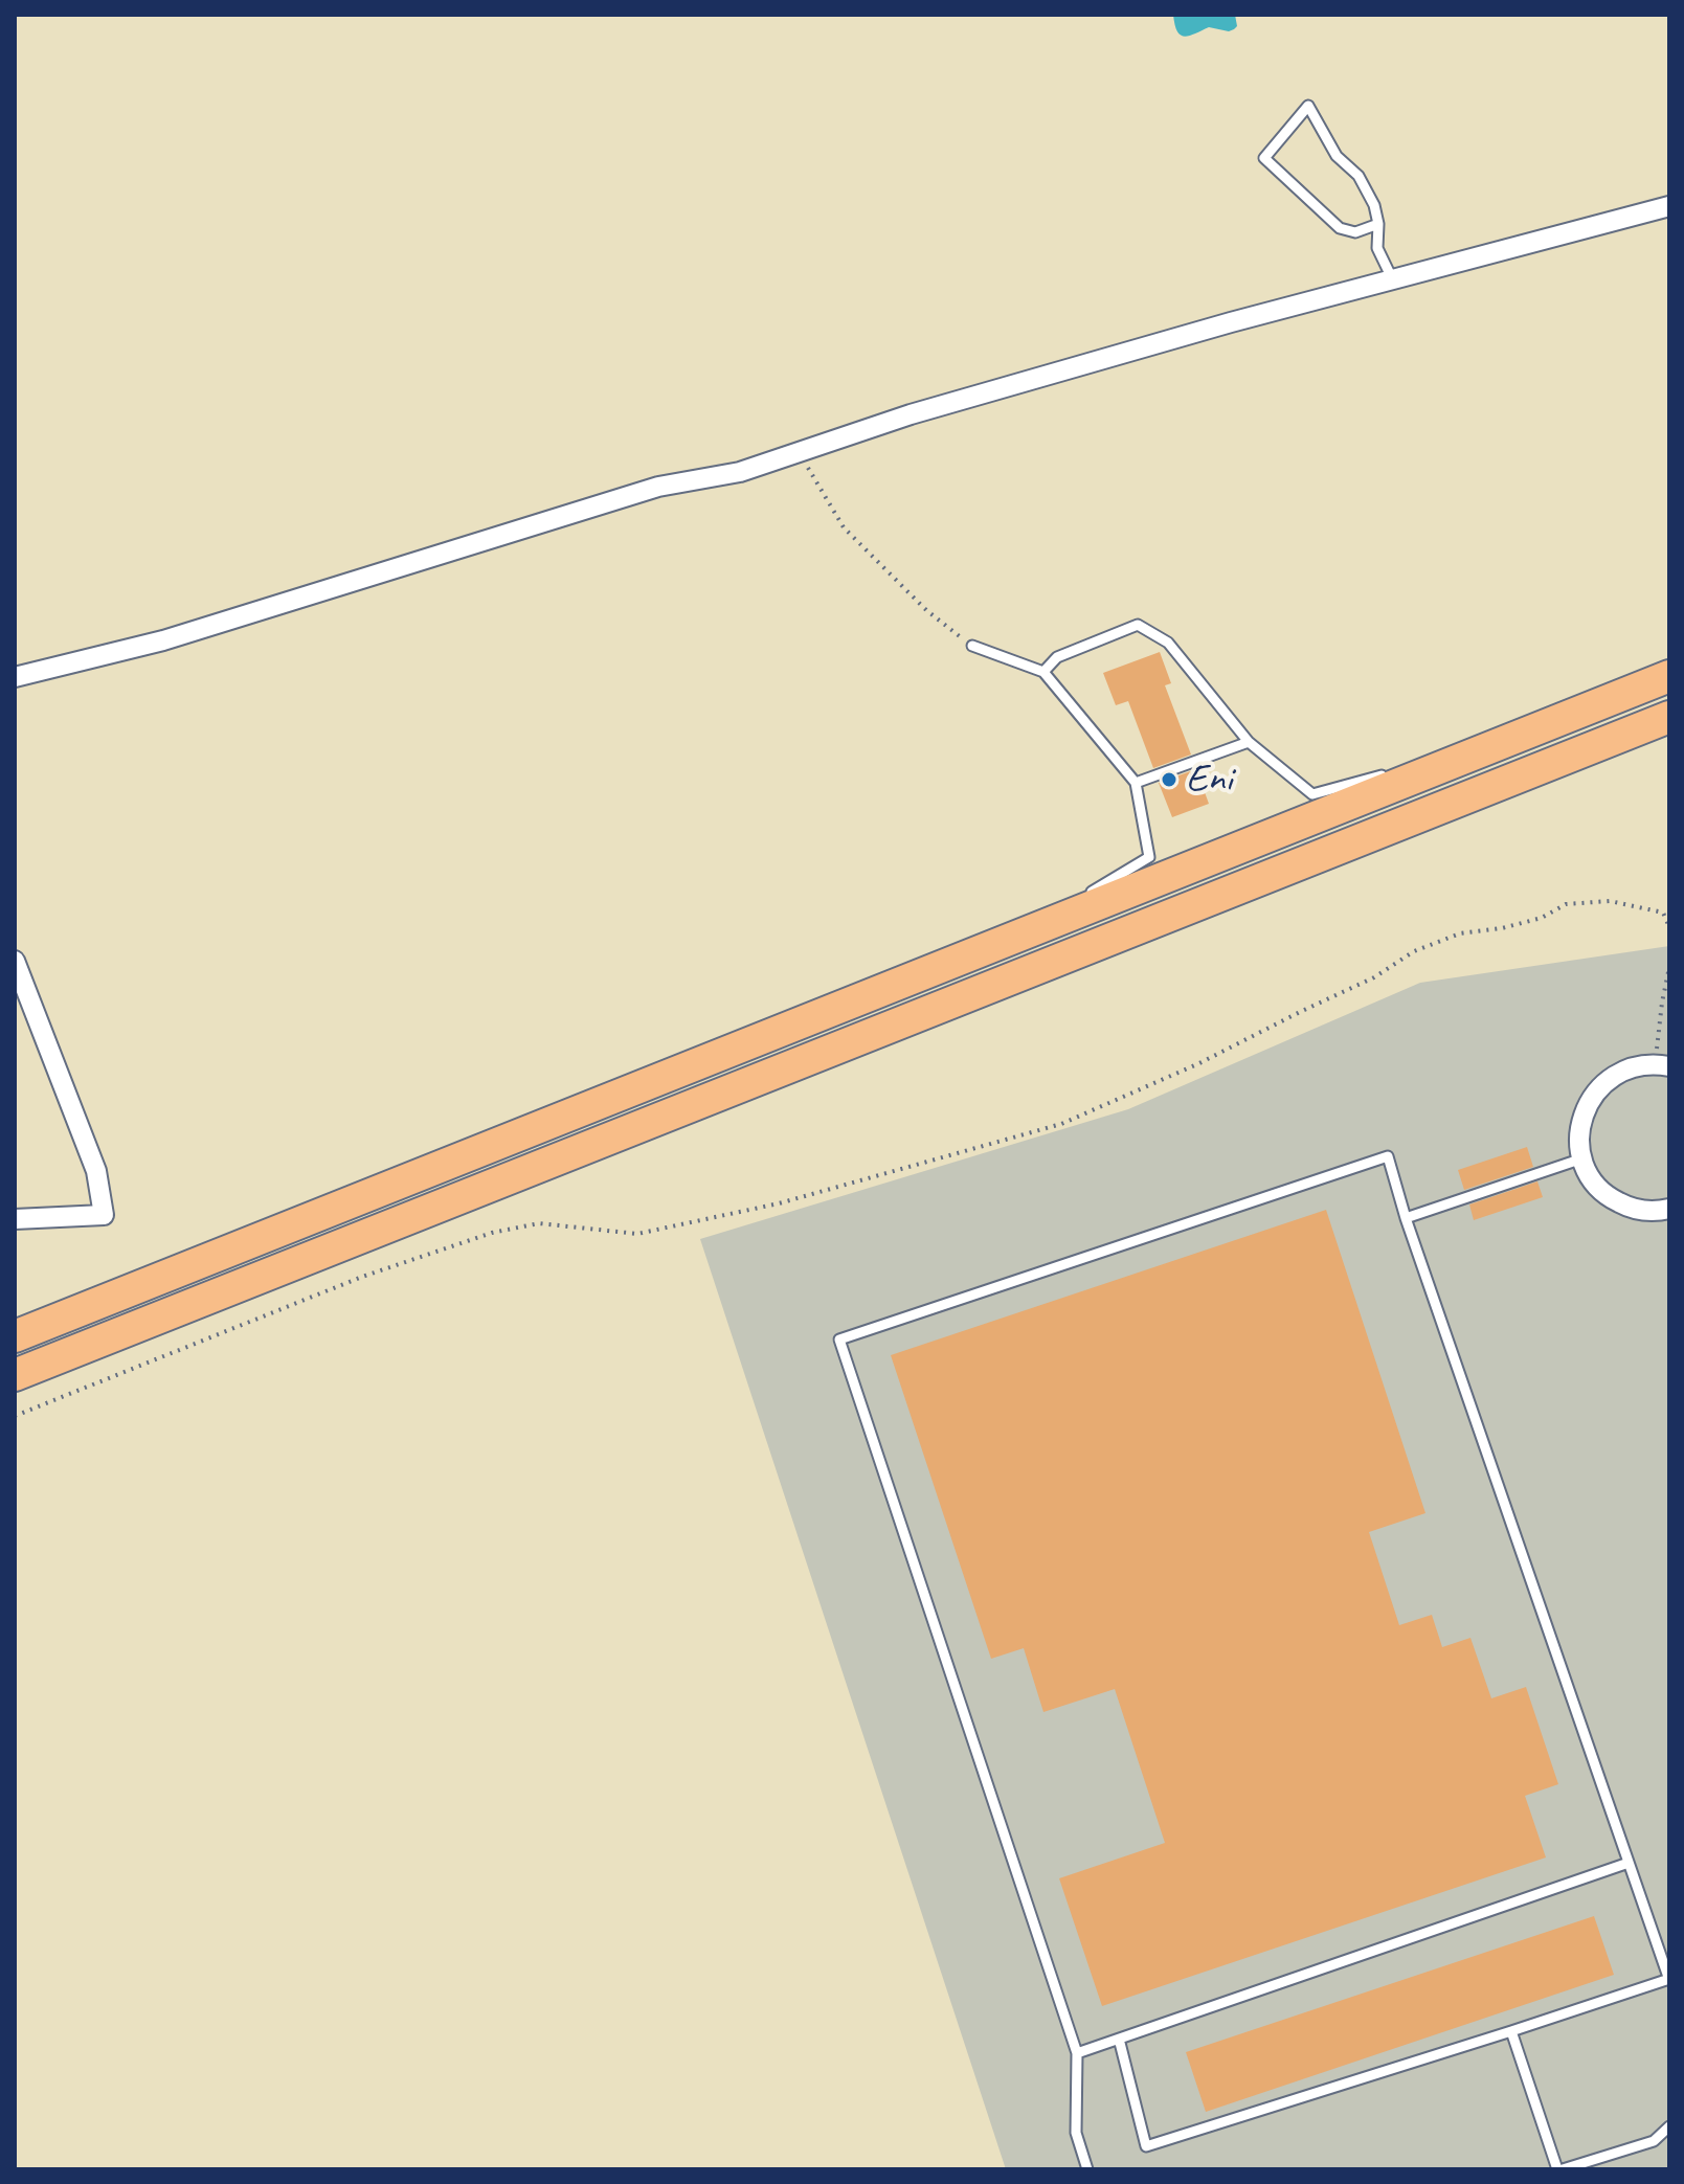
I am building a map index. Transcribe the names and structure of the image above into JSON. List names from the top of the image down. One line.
{"places":["Eni"]}
